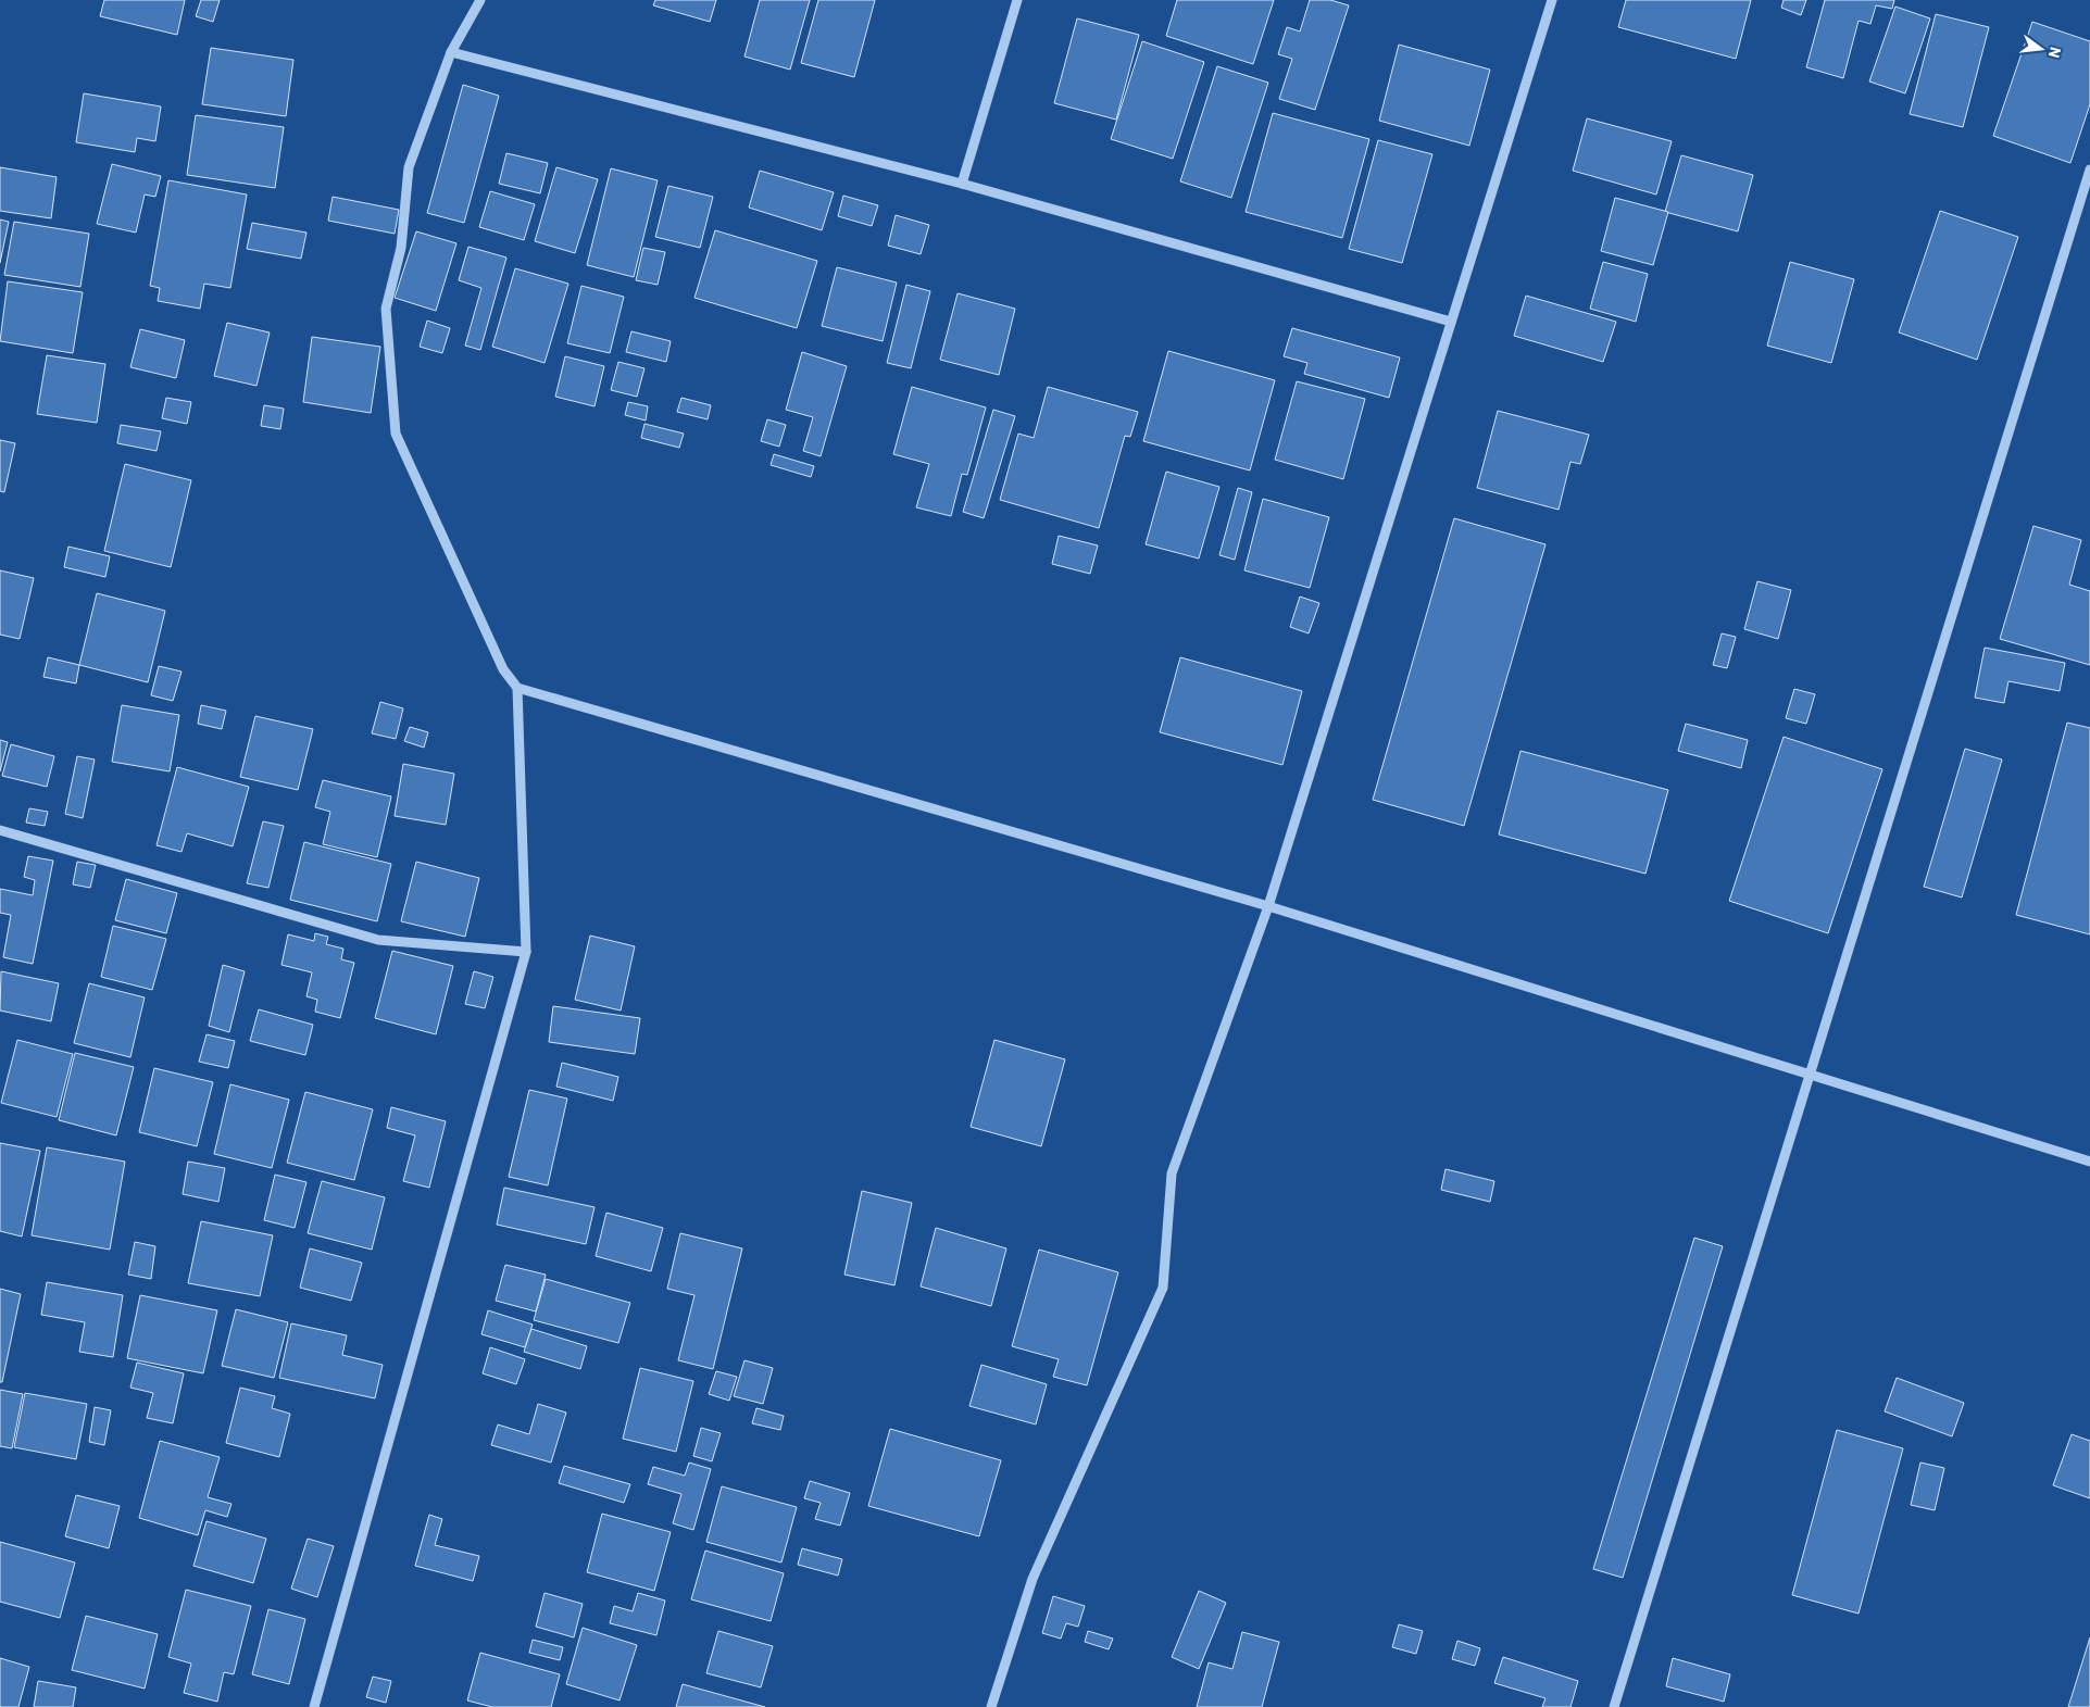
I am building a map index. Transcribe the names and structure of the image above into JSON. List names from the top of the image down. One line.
{"north":"right"}
